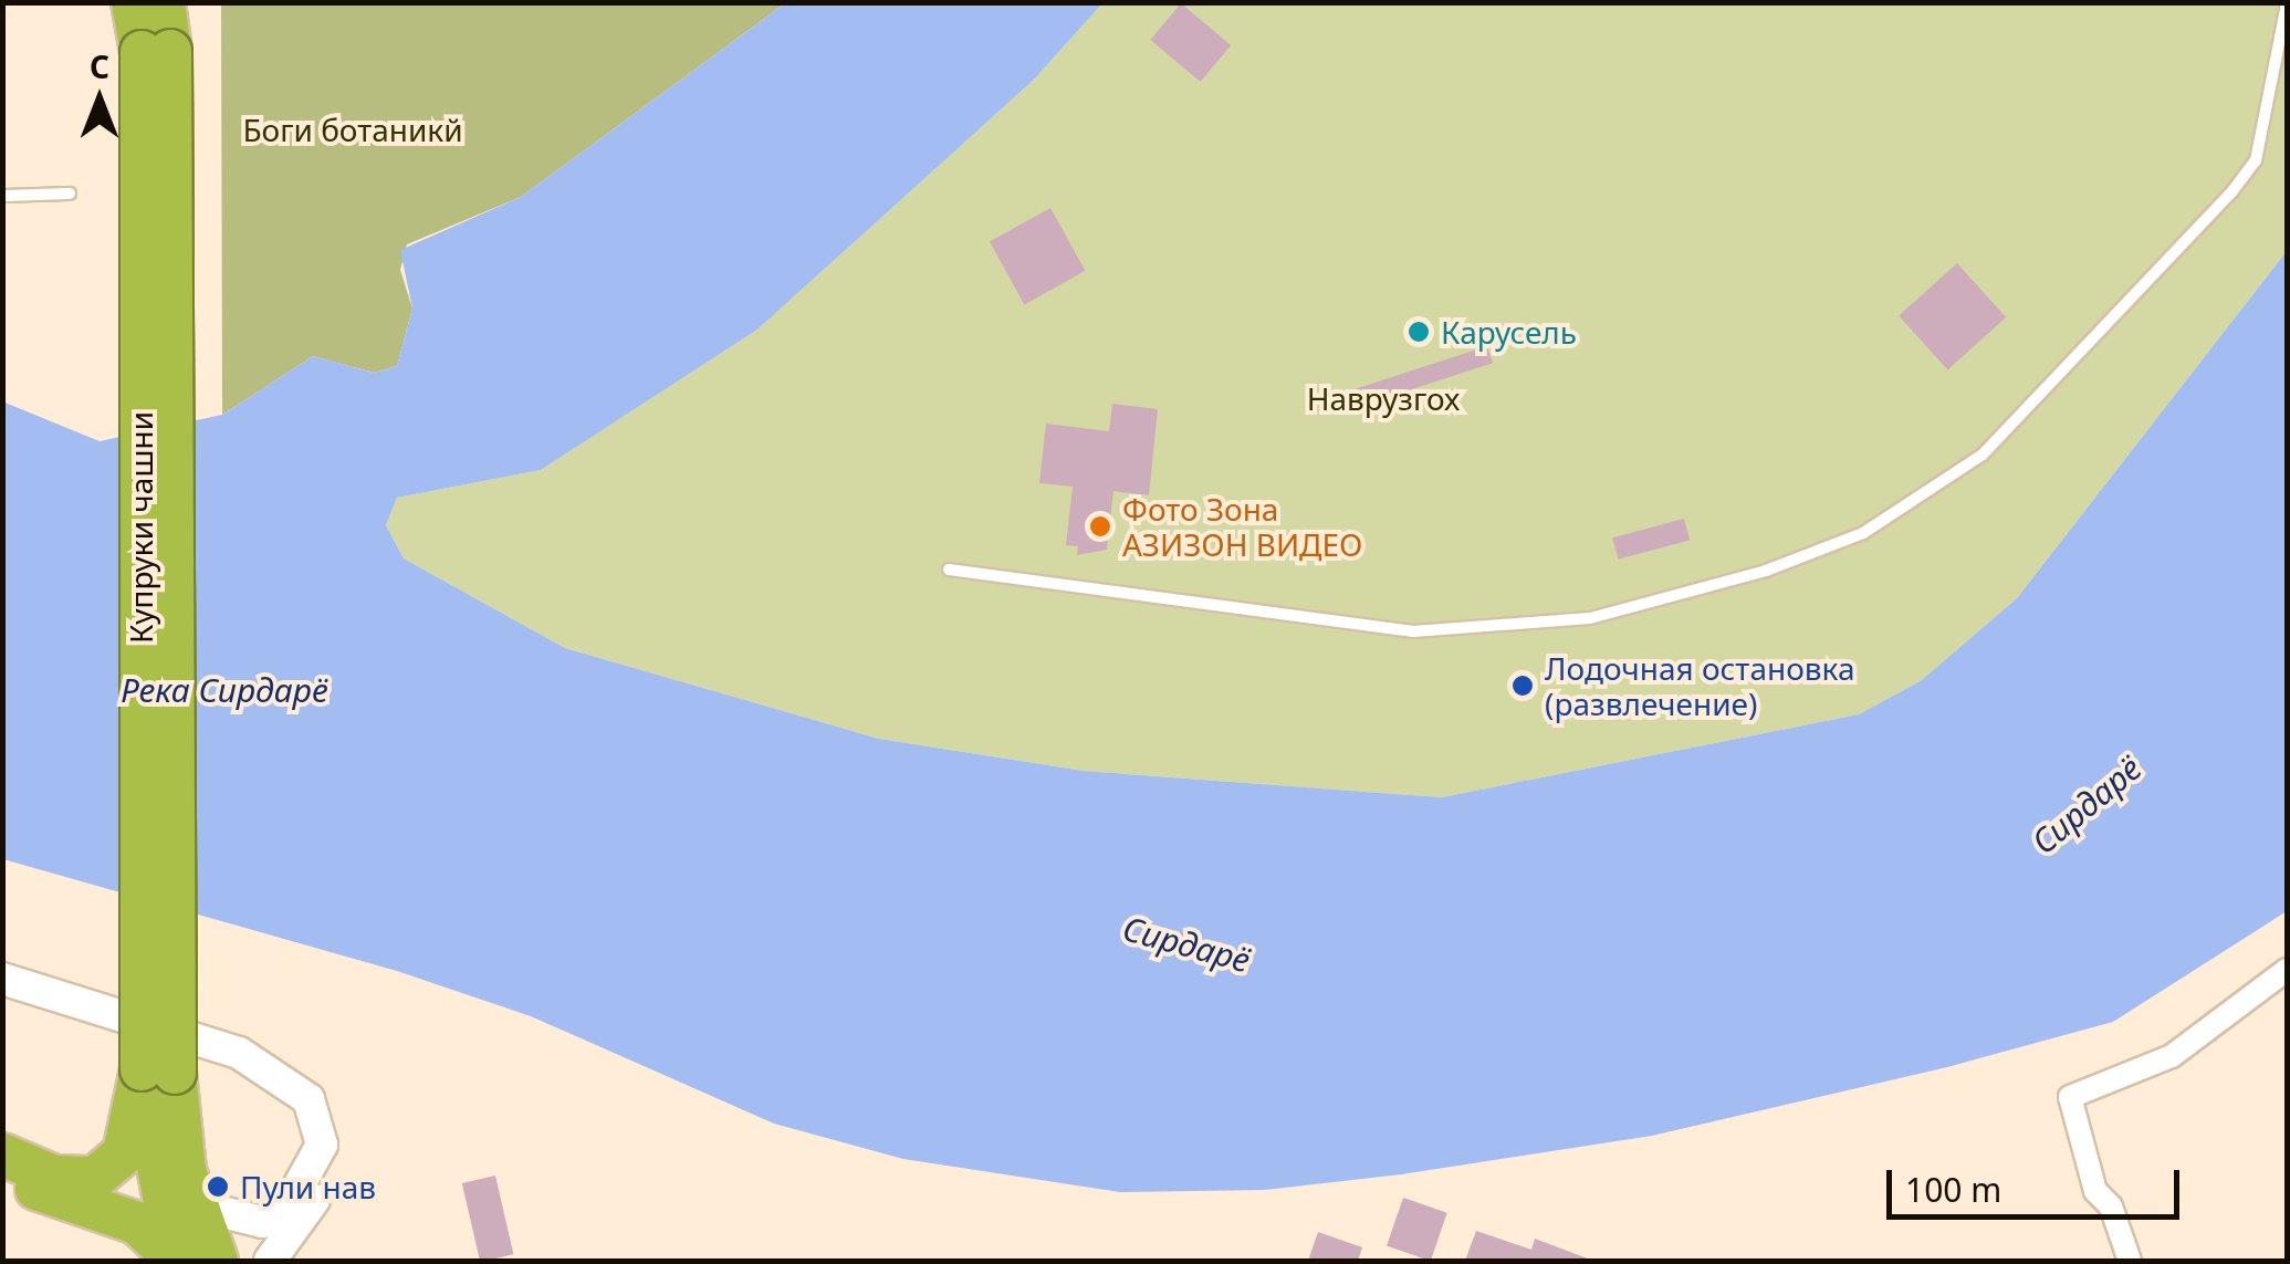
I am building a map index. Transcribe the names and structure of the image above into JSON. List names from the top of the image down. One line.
{"streets":{"highway":["Купруки чашни"]},"water":["Река Сирдарё","Сирдарё"],"parks":["Боги ботаникй","Наврузгох"],"places":["Карусель","Фото Зона АЗИЗОН ВИДЕО","Лодочная остановка (развлечение)","Пули нав"],"scale_bar":"100 m","north":"top"}
